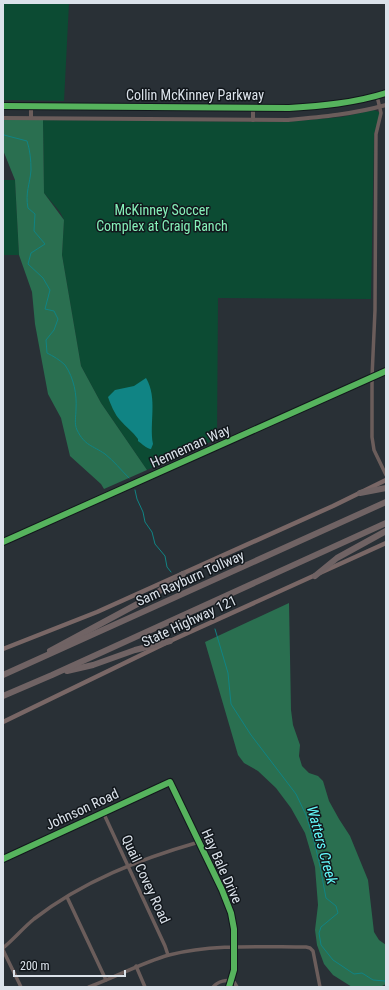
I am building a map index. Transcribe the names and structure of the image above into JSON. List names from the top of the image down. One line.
{"streets":{"highway":["Sam Rayburn Tollway"],"main road":["State Highway 121"],"street":["Collin McKinney Parkway","Henneman Way","Johnson Road","Hay Bale Drive","Quail Covey Road"]},"crossings":[["Johnson Road","Hay Bale Drive"],["Johnson Road","Quail Covey Road"]],"water":["Watters Creek"],"parks":["McKinney Soccer Complex at Craig Ranch"],"scale_bar":"200 m"}
